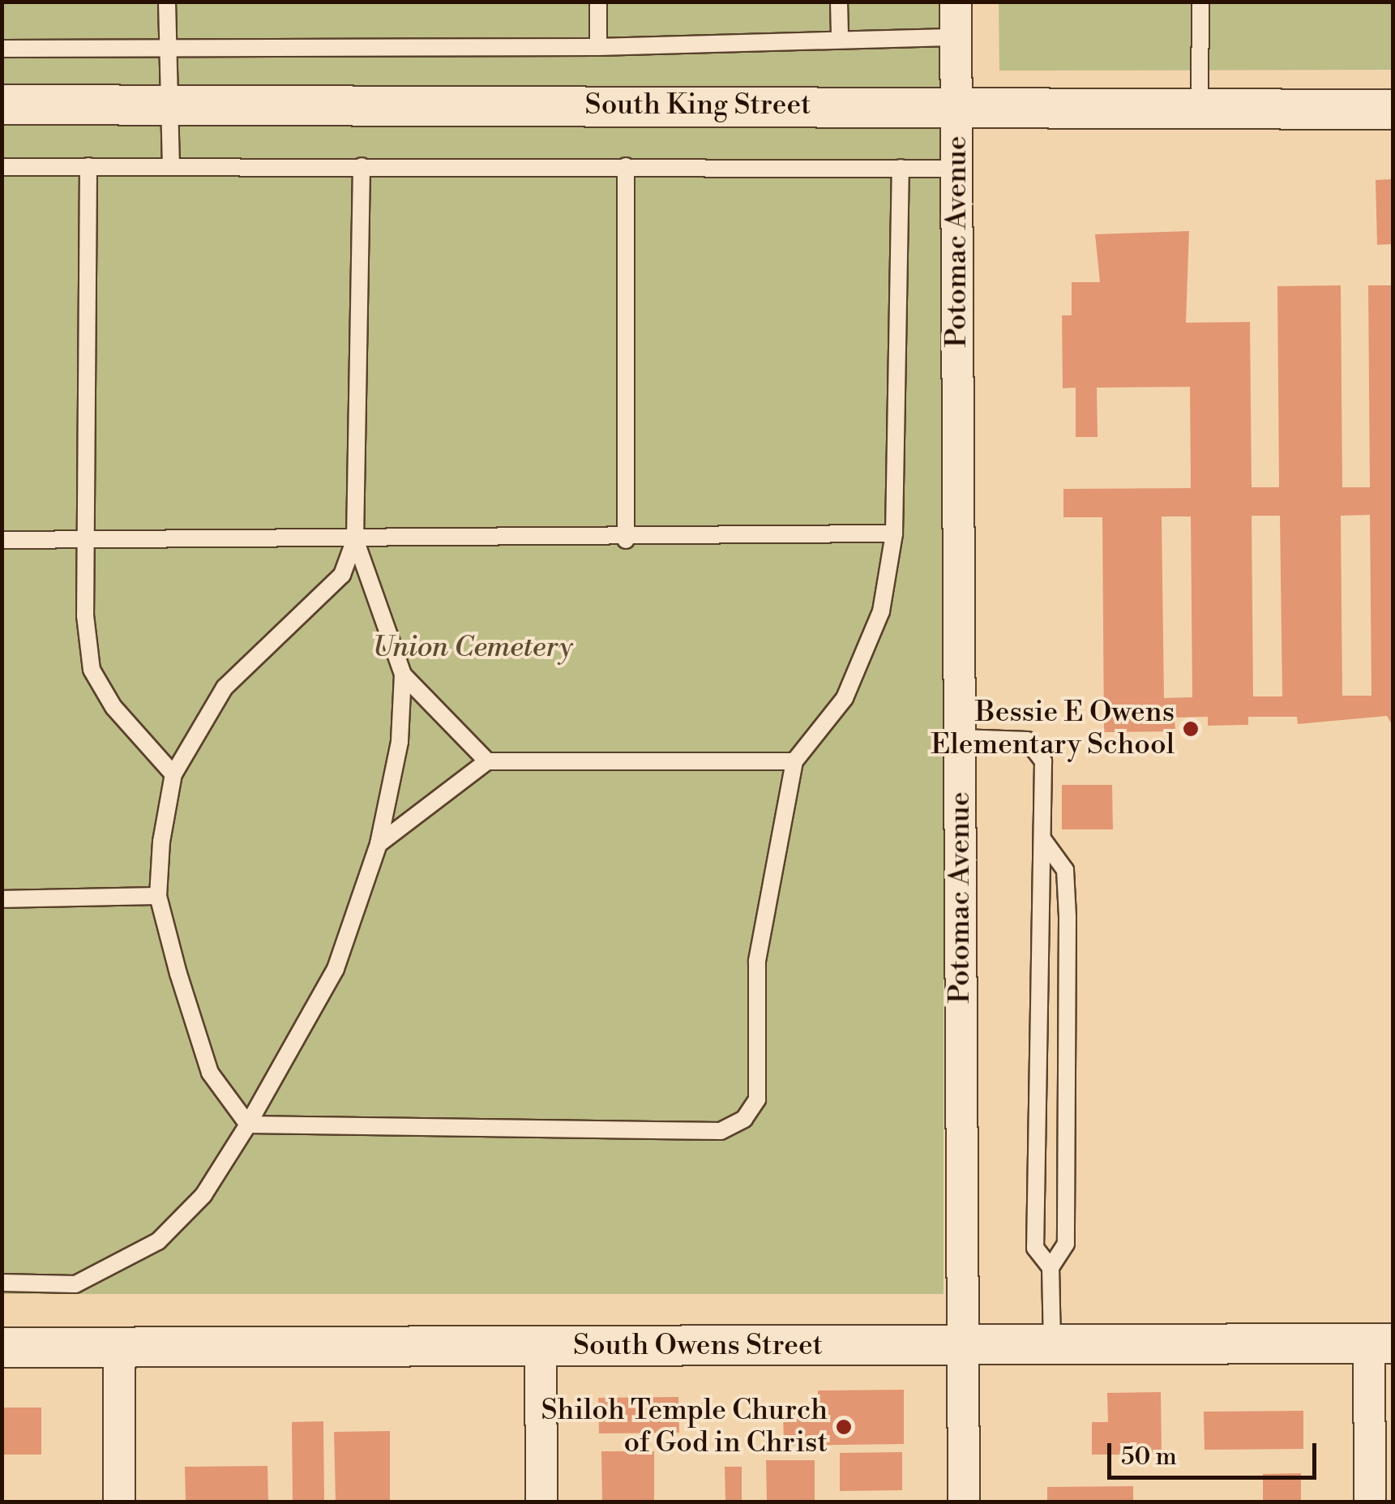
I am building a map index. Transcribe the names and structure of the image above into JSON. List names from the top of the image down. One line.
{"streets":{"street":["South King Street","Potomac Avenue","South Owens Street"]},"crossings":[["South King Street","Potomac Avenue"],["Potomac Avenue","South Owens Street"]],"parks":["Union Cemetery"],"places":["Bessie E Owens Elementary School","Shiloh Temple Church of God in Christ"],"scale_bar":"50 m"}
